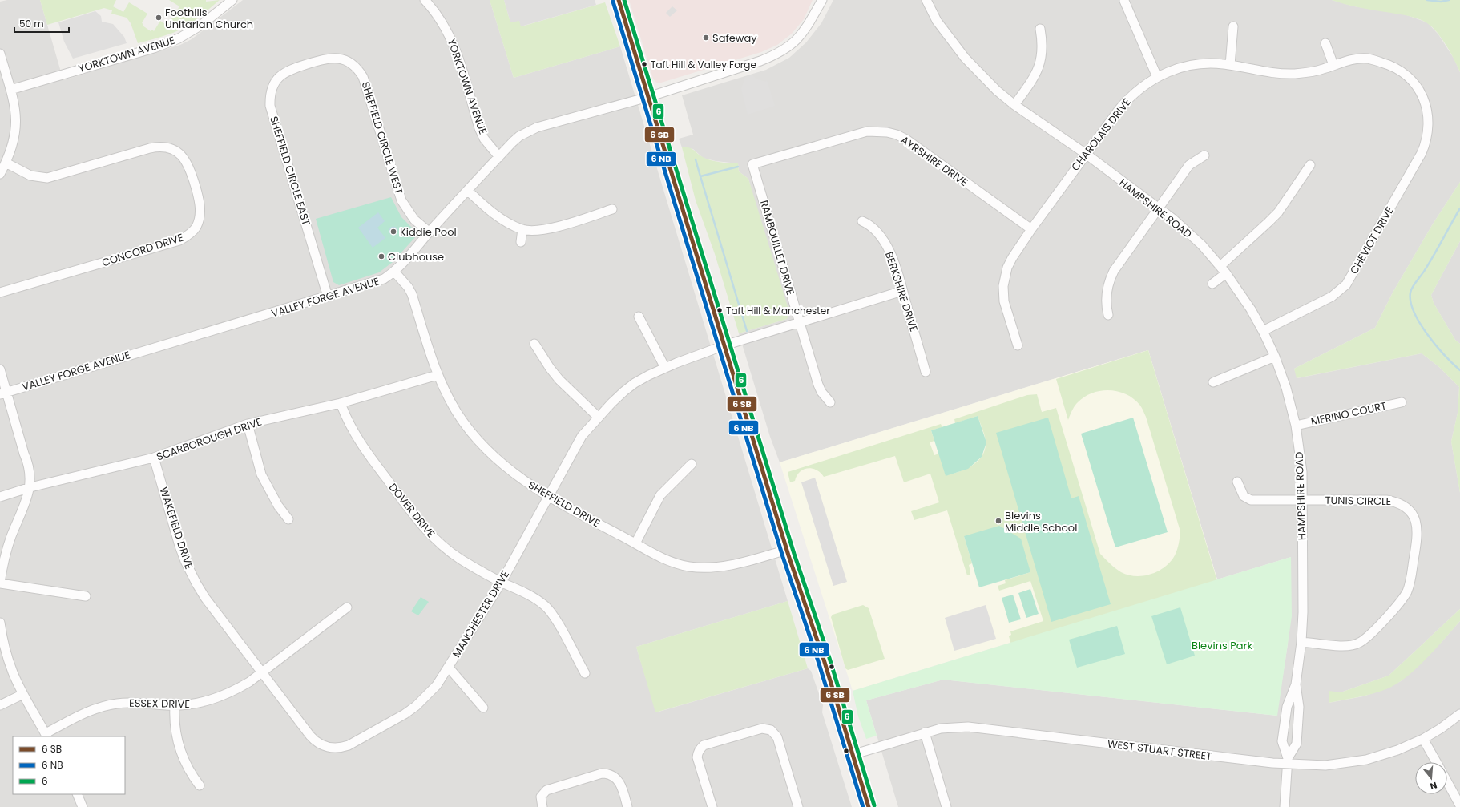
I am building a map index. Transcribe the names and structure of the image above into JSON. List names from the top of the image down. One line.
{"streets":{"street":["YORKTOWN AVENUE","CHAROLAIS DRIVE","SHEFFIELD CIRCLE WEST","AYRSHIRE DRIVE","SHEFFIELD CIRCLE EAST","HAMPSHIRE ROAD","CHEVIOT DRIVE","RAMBOUILLET DRIVE","CONCORD DRIVE","BERKSHIRE DRIVE","VALLEY FORGE AVENUE","MERINO COURT","SCARBOROUGH DRIVE","TUNIS CIRCLE","SHEFFIELD DRIVE","DOVER DRIVE","WAKEFIELD DRIVE","MANCHESTER DRIVE","ESSEX DRIVE","WEST STUART STREET"]},"crossings":[["YORKTOWN AVENUE","VALLEY FORGE AVENUE"],["CHAROLAIS DRIVE","AYRSHIRE DRIVE"],["CHAROLAIS DRIVE","HAMPSHIRE ROAD"],["CHAROLAIS DRIVE","CHEVIOT DRIVE"],["SHEFFIELD CIRCLE WEST","SHEFFIELD CIRCLE EAST"],["SHEFFIELD CIRCLE WEST","VALLEY FORGE AVENUE"],["AYRSHIRE DRIVE","RAMBOUILLET DRIVE"],["SHEFFIELD CIRCLE EAST","VALLEY FORGE AVENUE"],["HAMPSHIRE ROAD","CHEVIOT DRIVE"],["HAMPSHIRE ROAD","MERINO COURT"],["HAMPSHIRE ROAD","TUNIS CIRCLE"],["HAMPSHIRE ROAD","WEST STUART STREET"],["RAMBOUILLET DRIVE","MANCHESTER DRIVE"],["BERKSHIRE DRIVE","MANCHESTER DRIVE"],["VALLEY FORGE AVENUE","SHEFFIELD DRIVE"],["SCARBOROUGH DRIVE","SHEFFIELD DRIVE"],["SCARBOROUGH DRIVE","DOVER DRIVE"],["SCARBOROUGH DRIVE","WAKEFIELD DRIVE"],["SHEFFIELD DRIVE","MANCHESTER DRIVE"],["DOVER DRIVE","MANCHESTER DRIVE"],["WAKEFIELD DRIVE","MANCHESTER DRIVE"],["WAKEFIELD DRIVE","ESSEX DRIVE"],["MANCHESTER DRIVE","ESSEX DRIVE"]],"parks":["Blevins Park"],"places":["Foothills Unitarian Church","Safeway","Taft Hill & Valley Forge","Kiddie Pool","Clubhouse","Taft Hill & Manchester","Blevins Middle School"],"lines":["transit line 6"],"legend":["6 SB","6 NB","6"],"scale_bar":"50 m","north":"bottom"}
